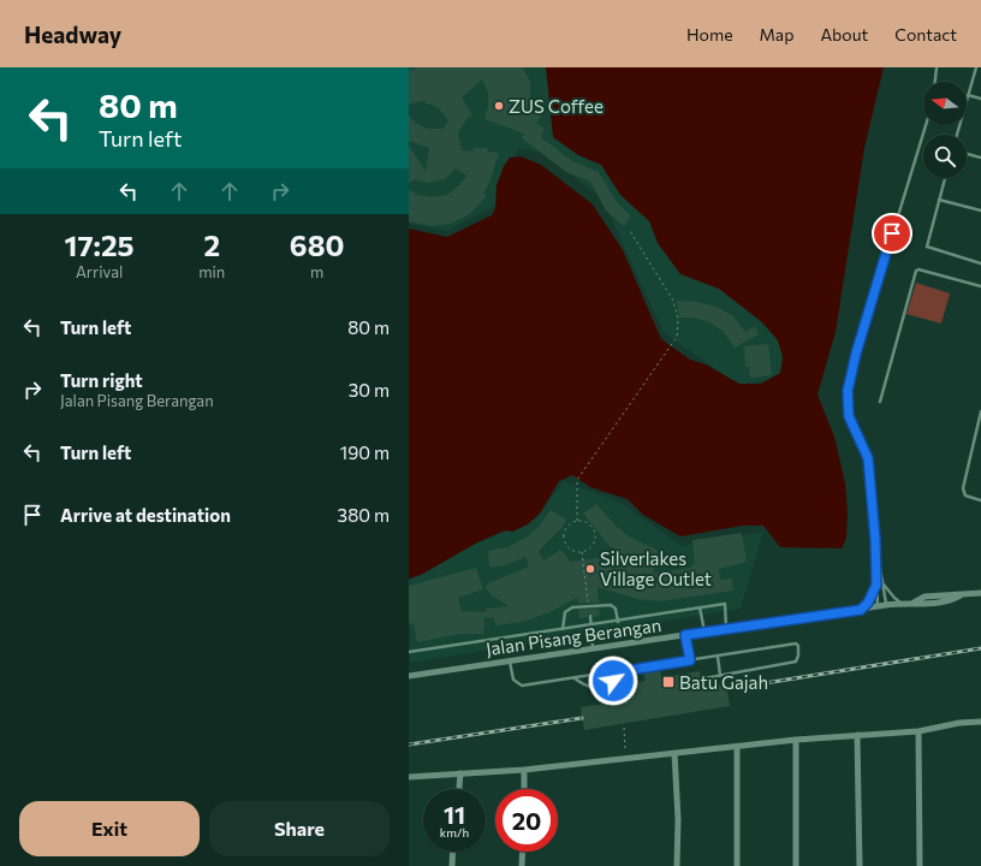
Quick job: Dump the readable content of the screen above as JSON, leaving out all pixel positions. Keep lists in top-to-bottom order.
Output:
{
  "streets": {
    "street": ["Jalan Pisang Berangan"]
  },
  "places": {
    "other": ["ZUS Coffee", "Silverlakes Village Outlet"],
    "transit": ["Batu Gajah"]
  },
  "north": "left",
  "page": {
    "header": "Headway",
    "nav": [
      "Home",
      "Map",
      "About",
      "Contact"
    ],
    "turn": ["80 m", "Turn left"],
    "eta": [
      "17:25",
      "Arrival",
      "2",
      "min",
      "680",
      "m"
    ],
    "list": [
      {
        "name": "Turn left",
        "value": "80 m"
      },
      {
        "name": "Turn right",
        "note": "Jalan Pisang Berangan",
        "value": "30 m"
      },
      {
        "name": "Turn left",
        "value": "190 m"
      },
      {
        "name": "Arrive at destination",
        "value": "380 m"
      }
    ],
    "speed": "11 km/h",
    "limit": "20",
    "buttons": ["Exit", "Share"]
  }
}
